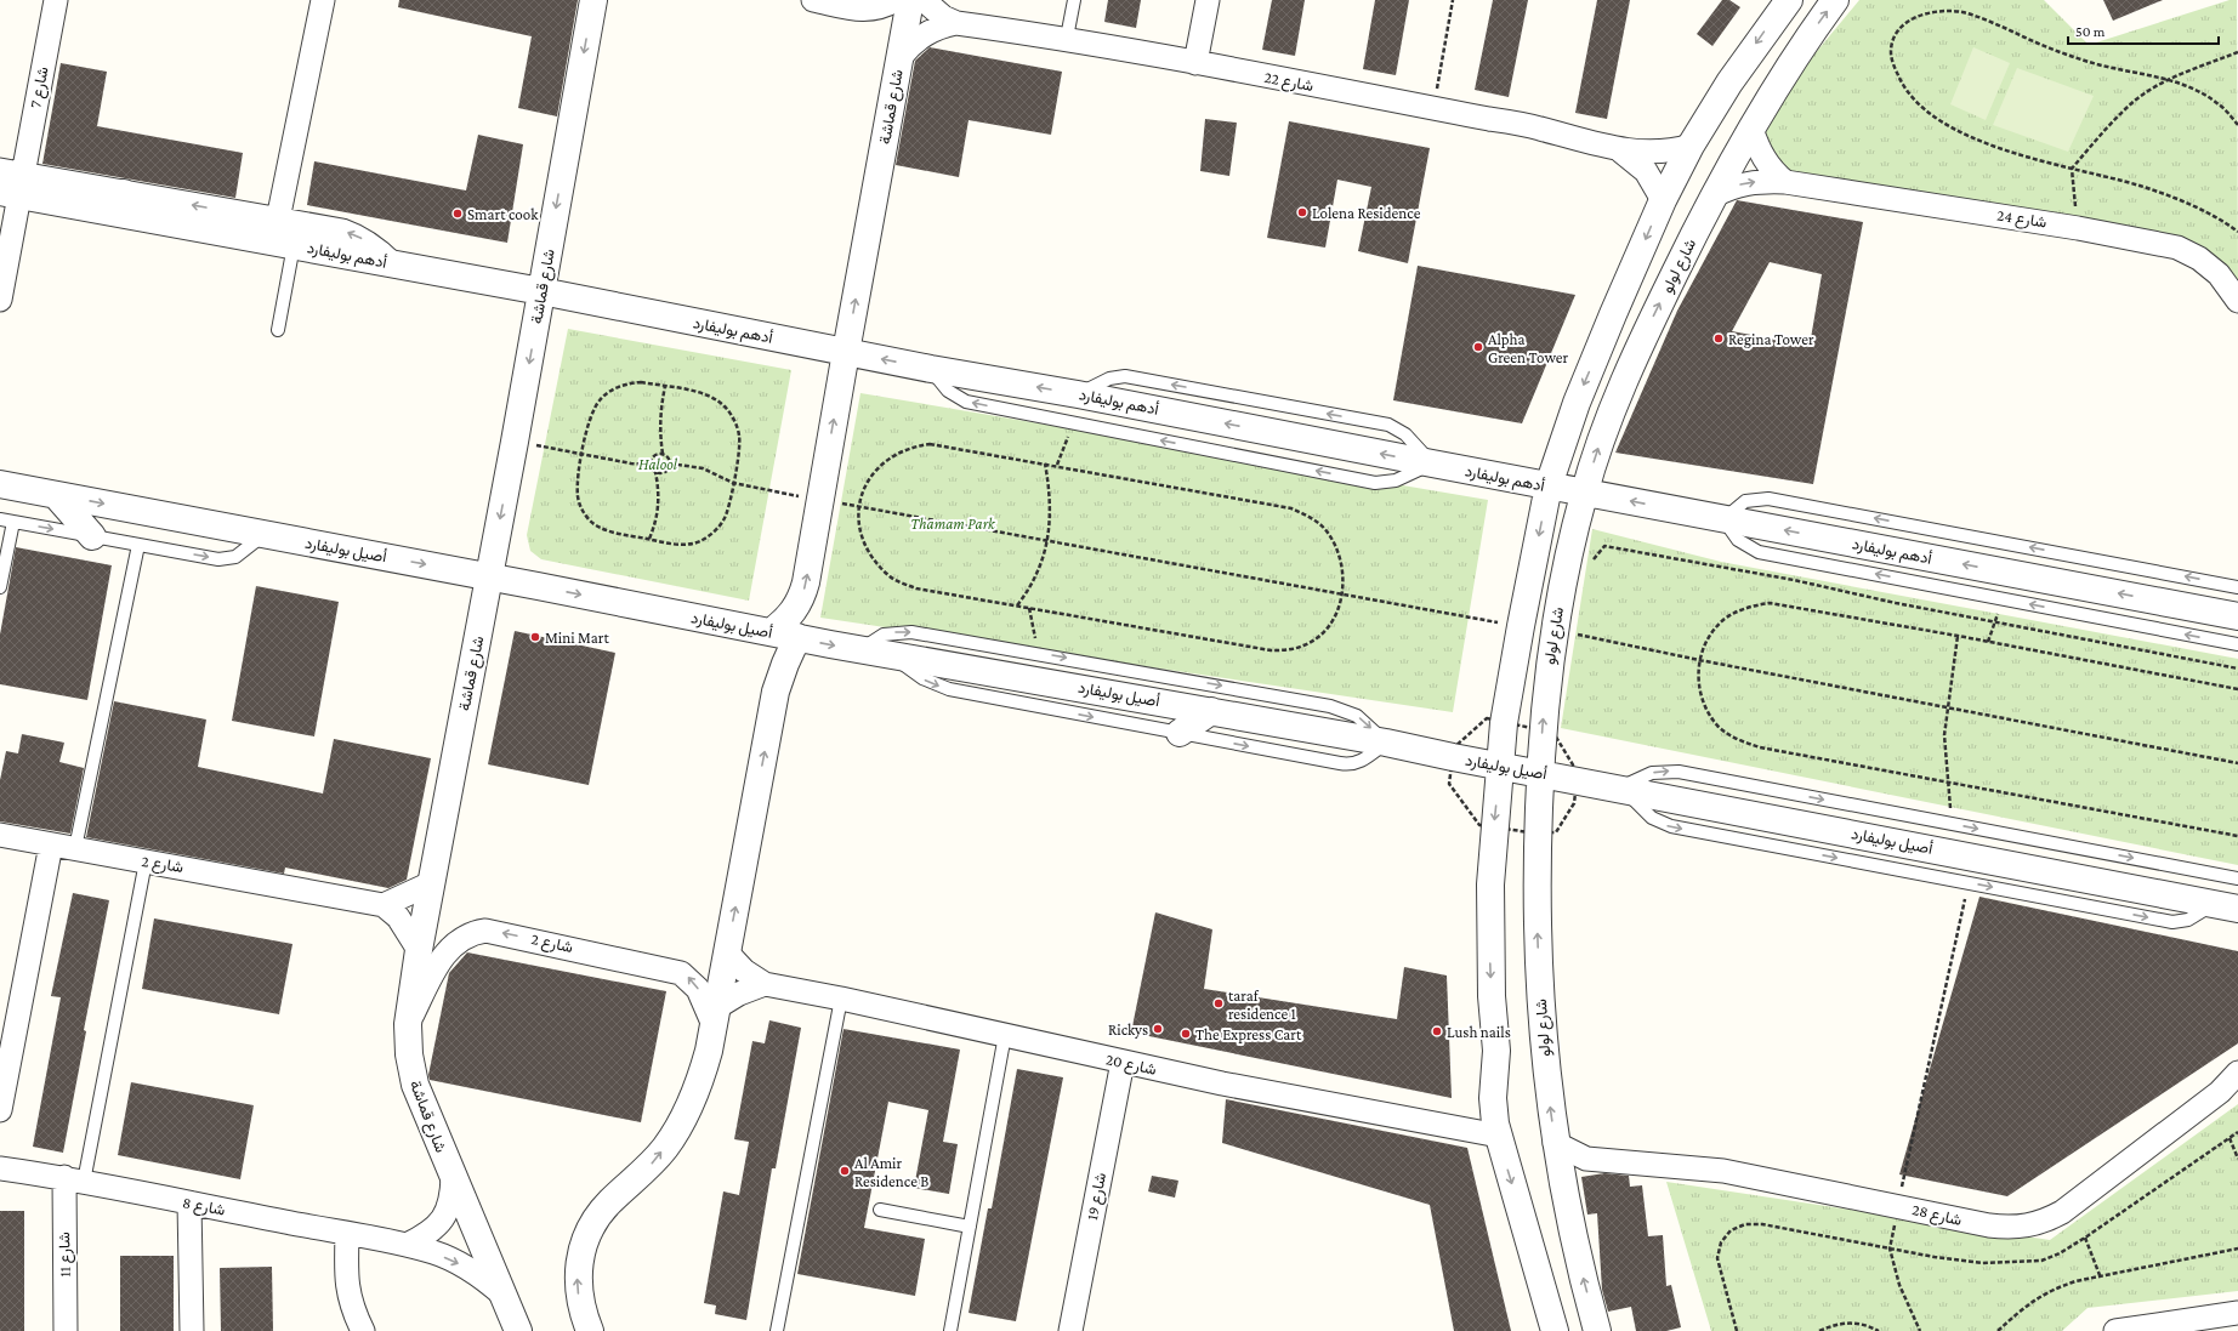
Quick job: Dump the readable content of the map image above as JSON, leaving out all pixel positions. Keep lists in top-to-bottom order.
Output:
{
  "streets": {
    "street": [
      "شارع 22",
      "شارع 7",
      "شارع قماشة",
      "شارع 24",
      "أدهم بوليفارد",
      "شارع لولو",
      "أصيل بوليفارد",
      "شارع 2",
      "شارع 20",
      "شارع 19",
      "شارع 8",
      "شارع 28",
      "شارع 11"
    ]
  },
  "crossings": [
    ["شارع 22", "شارع قماشة"],
    ["شارع 22", "شارع لولو"],
    ["شارع 7", "أدهم بوليفارد"],
    ["شارع قماشة", "أدهم بوليفارد"],
    ["شارع قماشة", "أصيل بوليفارد"],
    ["شارع قماشة", "شارع 2"],
    ["شارع قماشة", "شارع 8"],
    ["شارع 24", "شارع لولو"],
    ["أدهم بوليفارد", "شارع لولو"],
    ["شارع لولو", "أصيل بوليفارد"],
    ["شارع لولو", "شارع 20"],
    ["شارع لولو", "شارع 28"],
    ["شارع 20", "شارع 19"],
    ["شارع 8", "شارع 11"]
  ],
  "one_way": ["أدهم بوليفارد", "أصيل بوليفارد"],
  "parks": ["Halool", "Thamam Park"],
  "places": [
    "Lolena Residence",
    "Smart cook",
    "Regina Tower",
    "Alpha Green Tower",
    "Mini Mart",
    "taraf residence 1",
    "Rickys",
    "Lush nails",
    "The Express Cart",
    "Al Amir Residence B"
  ],
  "scale_bar": "50 m"
}
